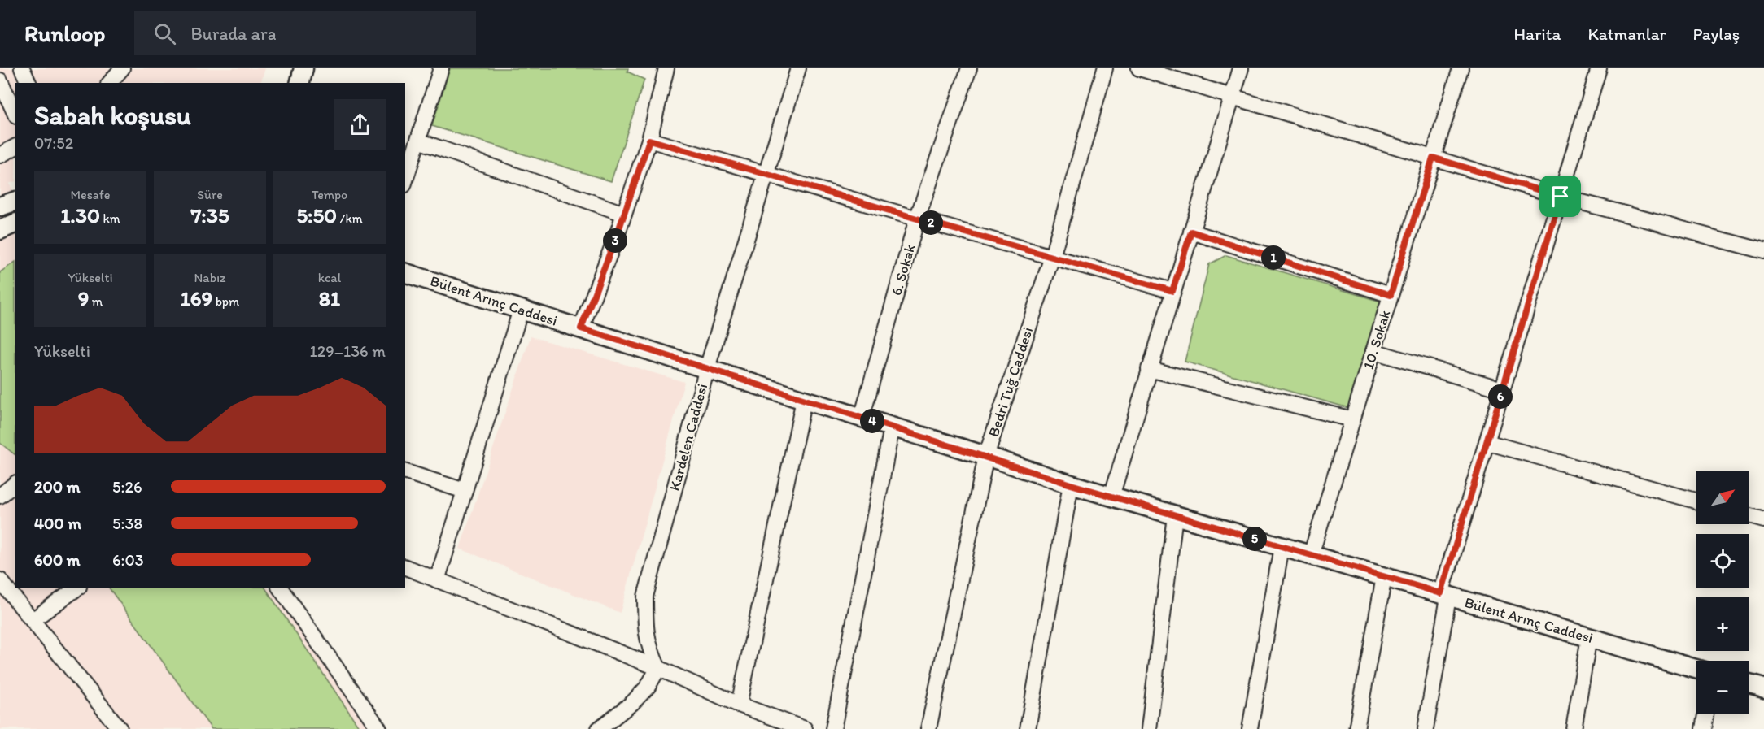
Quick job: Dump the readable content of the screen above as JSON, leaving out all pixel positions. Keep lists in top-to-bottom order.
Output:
{
  "streets": {
    "street": [
      "6. Sokak",
      "Bülent Arınç Caddesi",
      "10. Sokak",
      "Bedri Tuğ Caddesi",
      "Kardelen Caddesi"
    ]
  },
  "crossings": [
    ["6. Sokak", "Bülent Arınç Caddesi"],
    ["Bülent Arınç Caddesi", "10. Sokak"],
    ["Bülent Arınç Caddesi", "Bedri Tuğ Caddesi"],
    ["Bülent Arınç Caddesi", "Kardelen Caddesi"]
  ],
  "north": "top right",
  "page": {
    "header": "Runloop",
    "search": "Burada ara",
    "nav": ["Harita", "Katmanlar", "Paylaş"],
    "heading": ["Sabah koşusu", "07:52"],
    "stats": [
      ["Mesafe", "1.30 km"],
      ["Süre", "7:35"],
      ["Tempo", "5:50 /km"],
      ["Yükselti", "9 m"],
      ["Nabız", "169 bpm"],
      ["kcal", "81"]
    ],
    "pins": [
      "2",
      "3",
      "1",
      "6",
      "4",
      "5"
    ],
    "chart": ["Yükselti", "129–136 m"],
    "list": [
      {
        "name": "200 m",
        "note": "5:26"
      },
      {
        "name": "400 m",
        "note": "5:38"
      },
      {
        "name": "600 m",
        "note": "6:03"
      }
    ],
    "map_buttons": ["+", "−"]
  }
}
